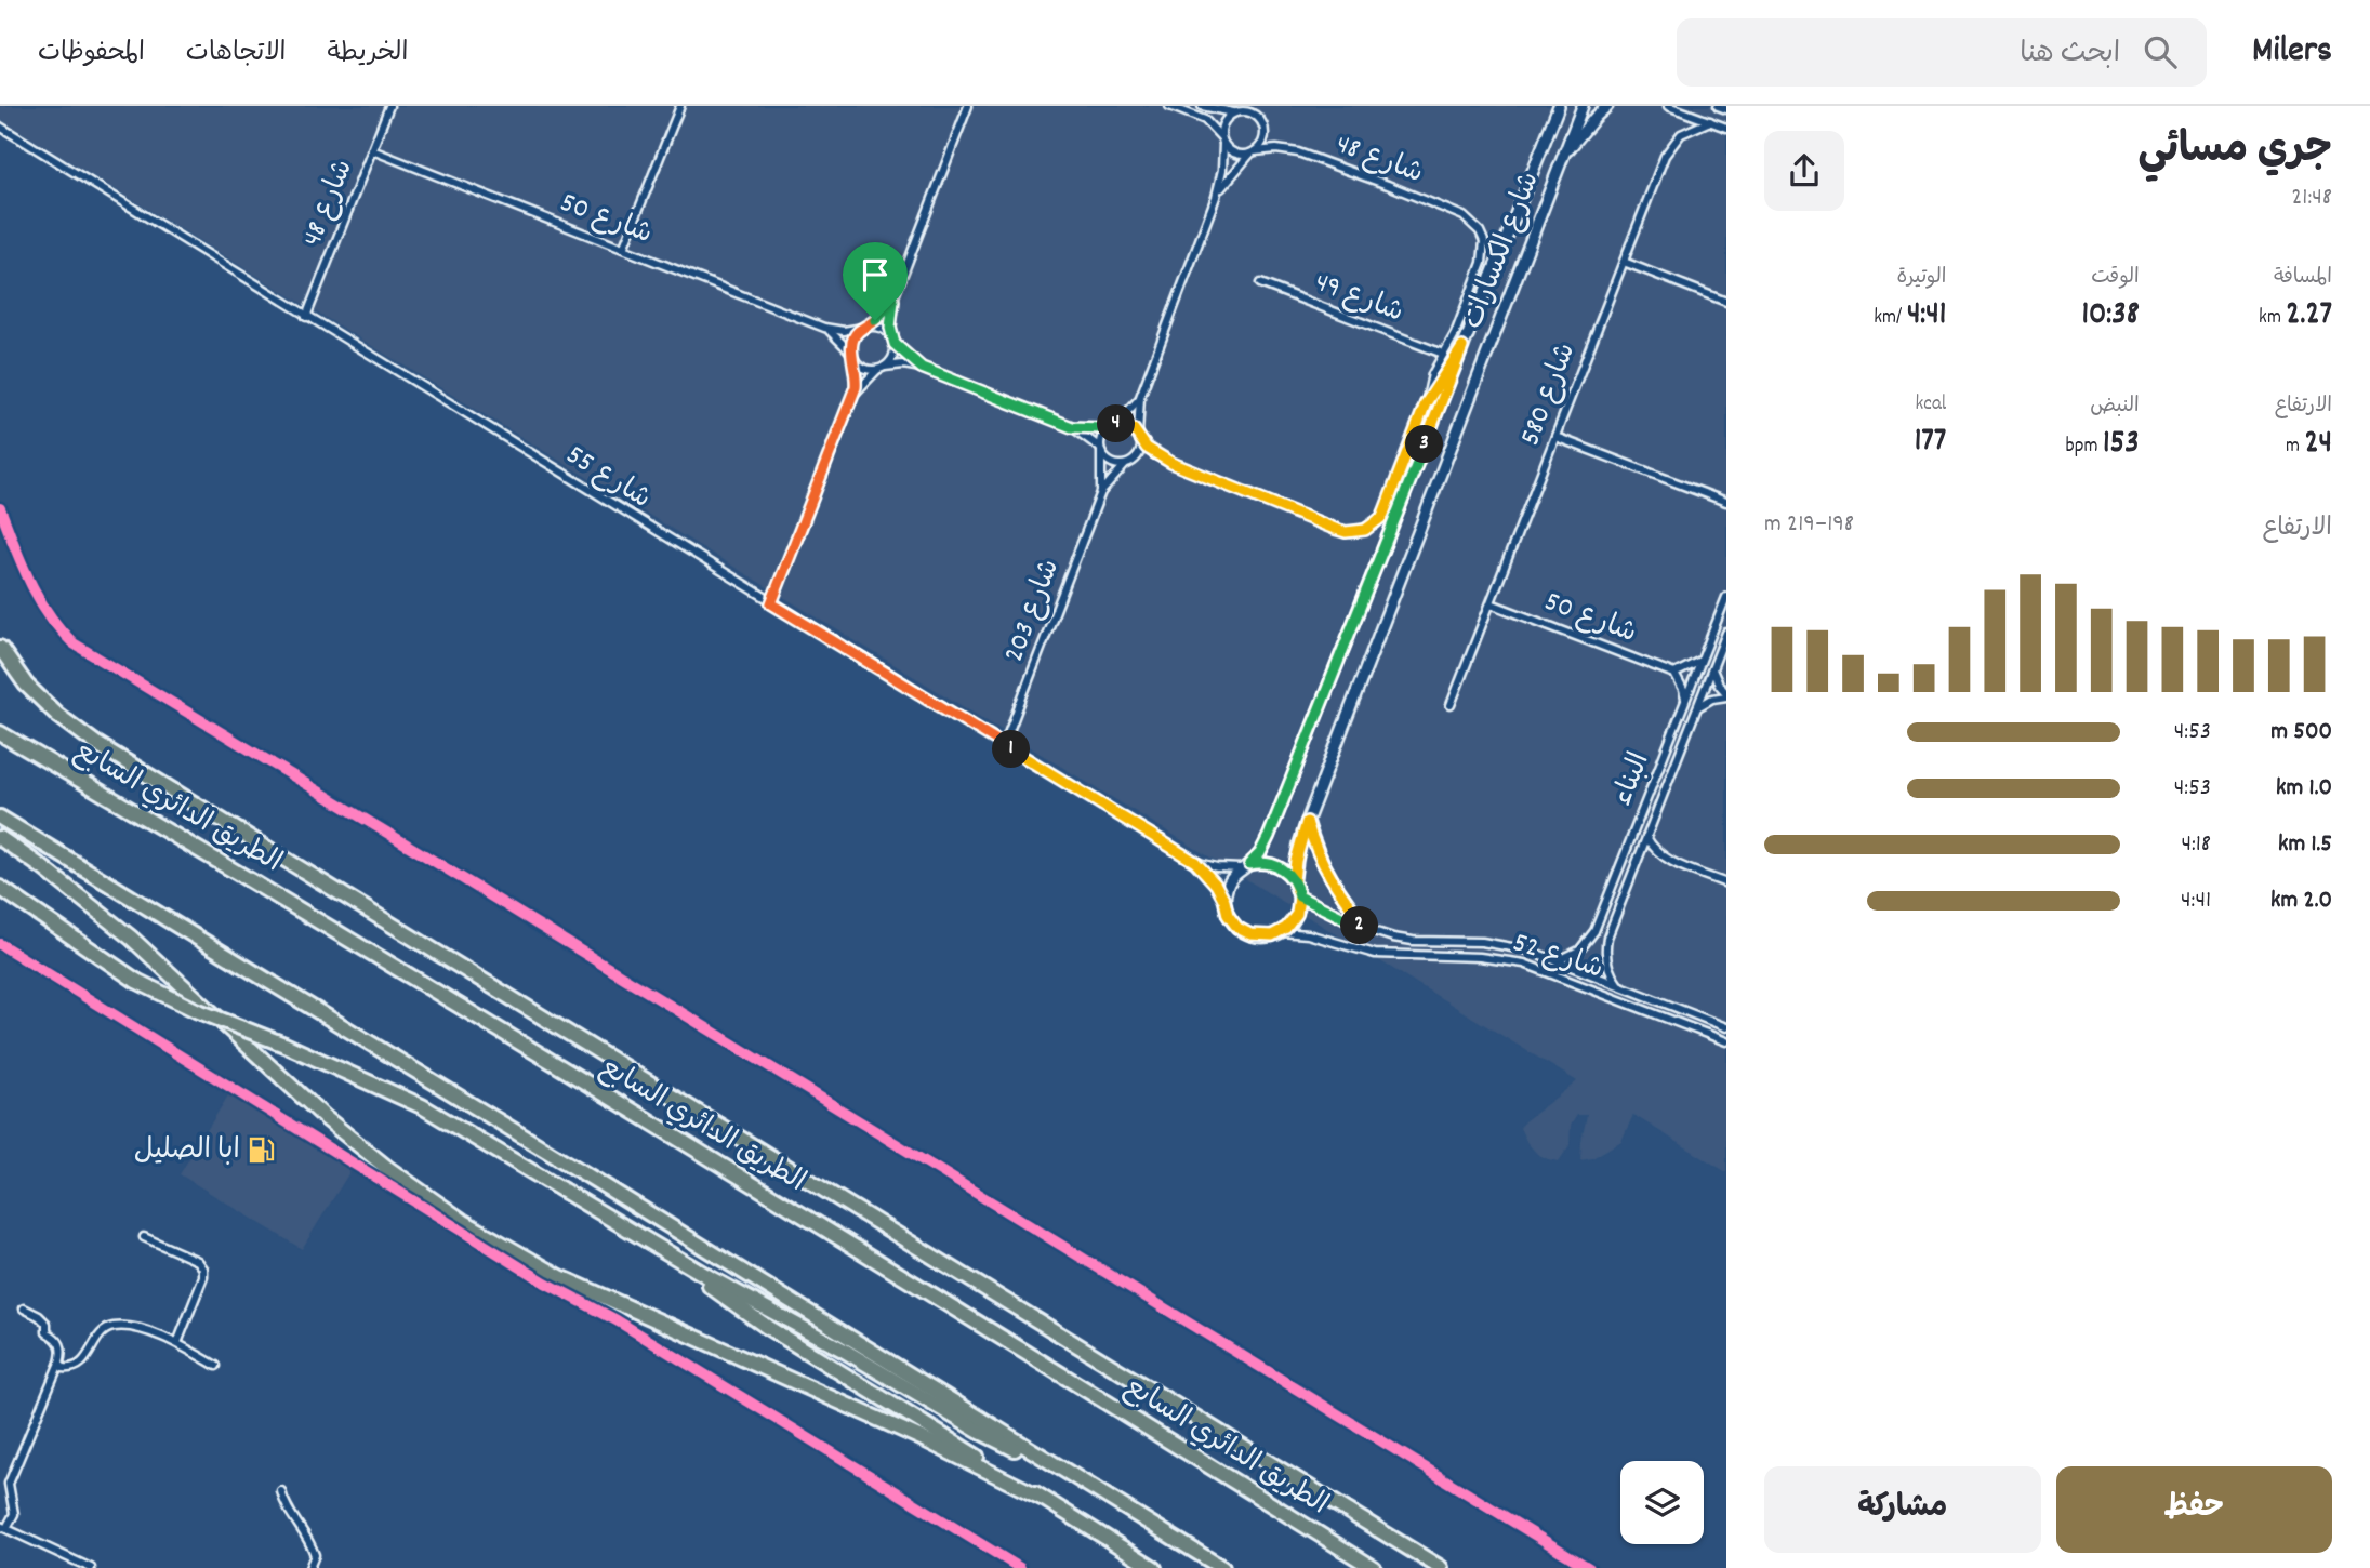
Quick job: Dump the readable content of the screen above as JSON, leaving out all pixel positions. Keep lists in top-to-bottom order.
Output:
{
  "streets": {
    "highway": ["الطريق الدائري السابع"],
    "street": [
      "شارع 48",
      "شارع 50",
      "شارع الكسارات",
      "شارع 49",
      "شارع 580",
      "شارع 55",
      "شارع 203",
      "البناء",
      "شارع 52"
    ]
  },
  "crossings": [
    ["شارع 48", "شارع 50"],
    ["شارع 48", "شارع الكسارات"],
    ["شارع 48", "شارع 55"],
    ["شارع 50", "شارع 580"],
    ["شارع الكسارات", "شارع 49"],
    ["شارع الكسارات", "شارع 55"],
    ["شارع الكسارات", "شارع 203"],
    ["شارع الكسارات", "شارع 52"],
    ["شارع 55", "شارع 203"],
    ["شارع 55", "شارع 52"],
    ["البناء", "شارع 52"]
  ],
  "places": {
    "fuel station": ["ابا الصليل"]
  },
  "page": {
    "header": "Milers",
    "search": "ابحث هنا",
    "nav": ["الخريطة", "الاتجاهات", "المحفوظات"],
    "heading": ["جري مسائي", "21:48"],
    "stats": [
      ["المسافة", "2.27 km"],
      ["الوقت", "10:38"],
      ["الوتيرة", "4:41 /km"],
      ["الارتفاع", "24 m"],
      ["النبض", "153 bpm"],
      ["kcal", "177"]
    ],
    "pins": [
      "4",
      "3",
      "1",
      "2"
    ],
    "chart": ["الارتفاع", "198–219 m"],
    "list": [
      {
        "name": "500 m",
        "note": "4:53"
      },
      {
        "name": "1.0 km",
        "note": "4:53"
      },
      {
        "name": "1.5 km",
        "note": "4:18"
      },
      {
        "name": "2.0 km",
        "note": "4:41"
      }
    ],
    "buttons": ["حفظ", "مشاركة"]
  }
}
